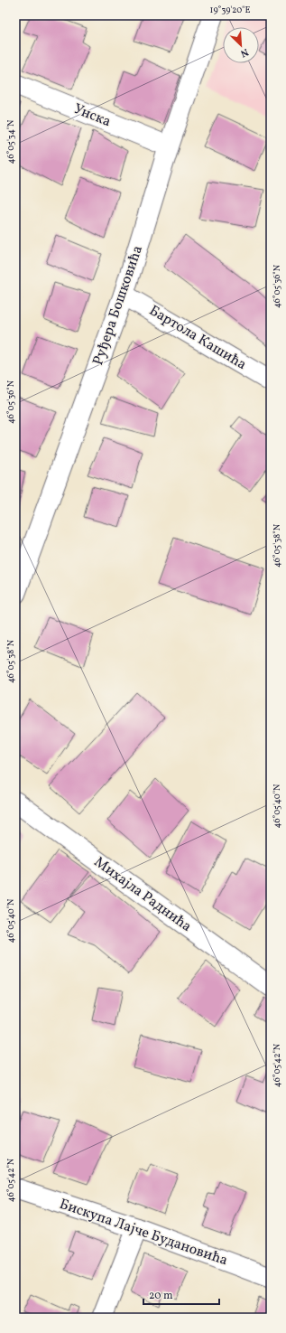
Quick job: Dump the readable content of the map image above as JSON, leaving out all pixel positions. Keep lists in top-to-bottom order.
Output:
{
  "streets": {
    "street": [
      "Унска",
      "Руђера Бошковића",
      "Бартола Кашића",
      "Михајла Раднића",
      "Бискупа Лајче Будановића"
    ]
  },
  "crossings": [
    ["Унска", "Руђера Бошковића"],
    ["Руђера Бошковића", "Бартола Кашића"]
  ],
  "scale_bar": "20 m",
  "north": "bottom right",
  "coordinates": [
    "19°39'20\"E",
    "46°05'34\"N",
    "46°05'36\"N",
    "46°05'38\"N",
    "46°05'40\"N",
    "46°05'42\"N"
  ]
}
